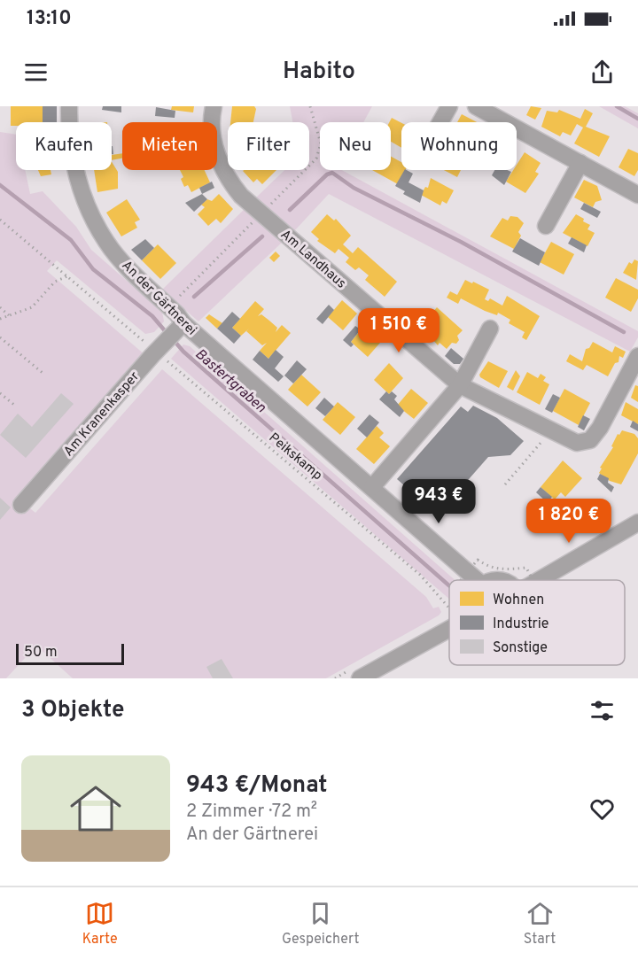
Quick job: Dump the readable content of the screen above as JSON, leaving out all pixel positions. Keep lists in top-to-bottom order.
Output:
{
  "streets": {
    "street": ["Am Landhaus", "An der Gärtnerei", "Am Kranenkasper"],
    "path": ["Peikskamp"]
  },
  "crossings": [
    ["An der Gärtnerei", "Am Kranenkasper"],
    ["An der Gärtnerei", "Peikskamp"],
    ["Am Kranenkasper", "Peikskamp"]
  ],
  "water": ["Bastertgraben"],
  "legend": ["Wohnen", "Industrie", "Sonstige"],
  "scale_bar": "50 m",
  "page": {
    "status": "13:10",
    "header": "Habito",
    "chip": [
      "Kaufen",
      "Mieten",
      "Filter",
      "Neu",
      "Wohnung"
    ],
    "price": ["1 510 €", "943 €", "1 820 €"],
    "scale": "50 m",
    "heading": "3 Objekte",
    "list": [
      {
        "name": "943 €/Monat",
        "note": "2 Zimmer · 72 m² · An der Gärtnerei"
      }
    ],
    "tabs": ["Karte", "Gespeichert", "Start"]
  }
}
